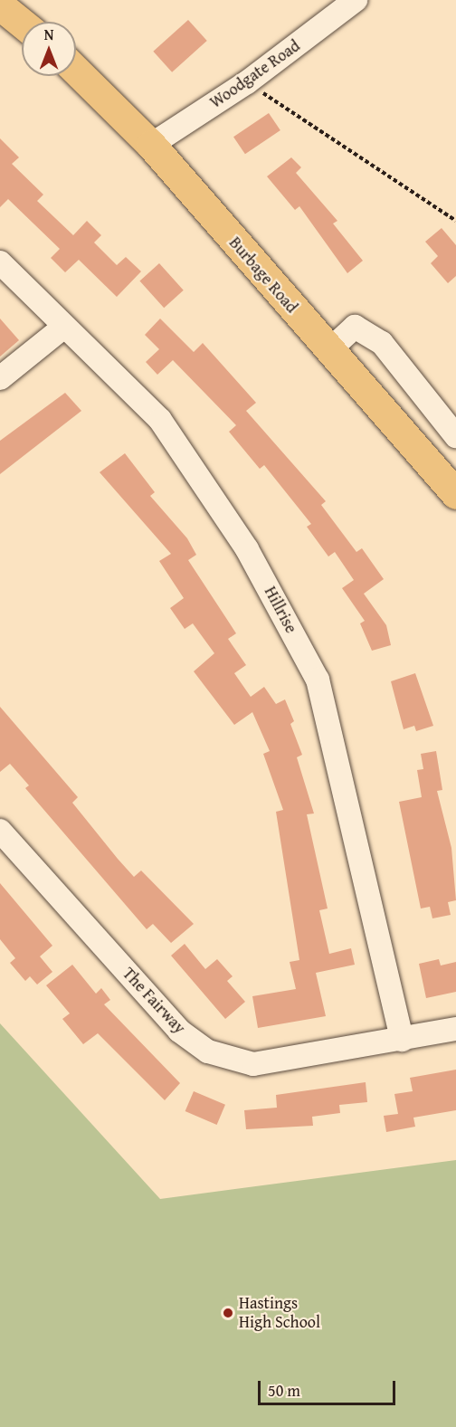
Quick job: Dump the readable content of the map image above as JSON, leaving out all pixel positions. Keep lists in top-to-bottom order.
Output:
{
  "streets": {
    "main road": ["Burbage Road"],
    "street": ["Woodgate Road", "Hillrise", "The Fairway"]
  },
  "crossings": [
    ["Woodgate Road", "Burbage Road"],
    ["Hillrise", "The Fairway"]
  ],
  "places": ["Hastings High School"],
  "scale_bar": "50 m",
  "north": "top"
}
